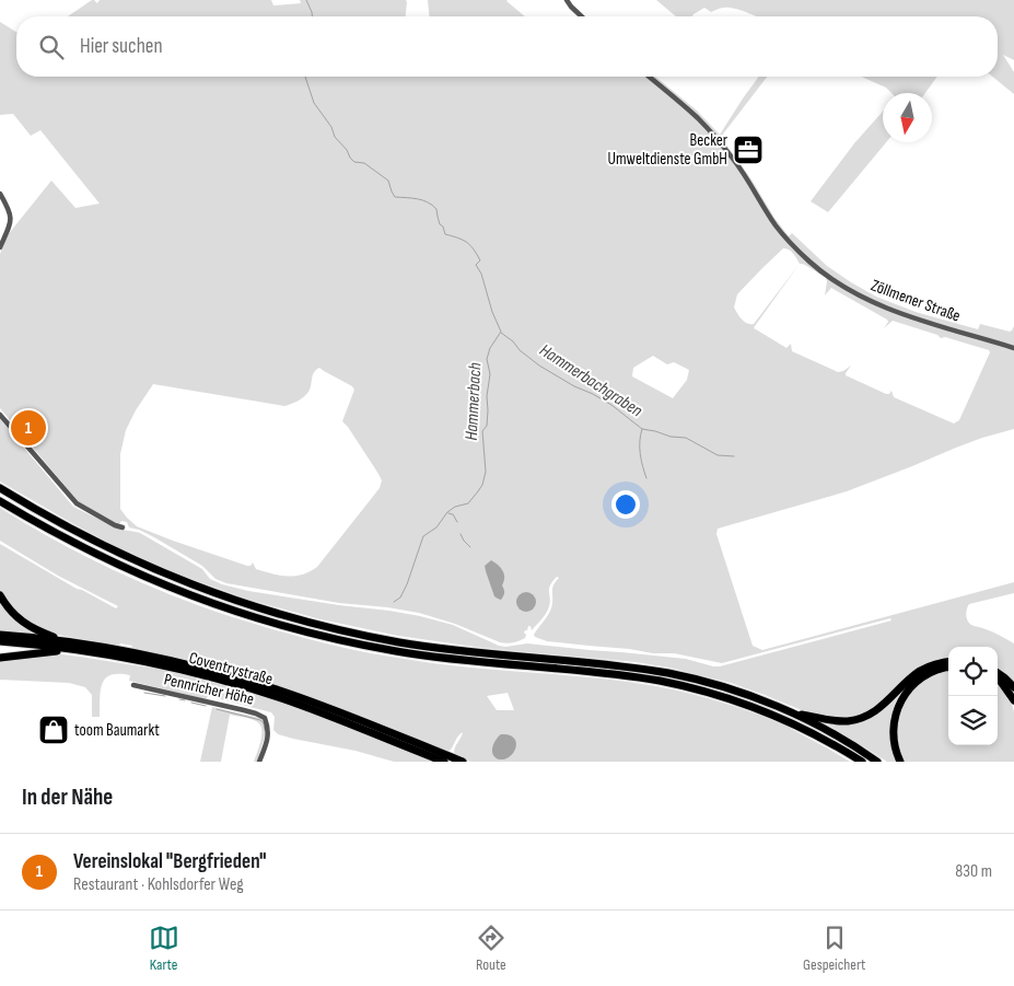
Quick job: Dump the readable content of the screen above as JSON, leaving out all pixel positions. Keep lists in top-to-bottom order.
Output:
{
  "streets": {
    "highway": ["Coventrystraße"],
    "street": ["Zöllmener Straße", "Pennricher Höhe"]
  },
  "water": ["Hammerbachgraben", "Hammerbach"],
  "places": {
    "office": ["Becker Umweltdienste GmbH"],
    "shop": ["toom Baumarkt"]
  },
  "north": "bottom",
  "page": {
    "search": "Hier suchen",
    "pins": "1",
    "heading": "In der Nähe",
    "list": [
      {
        "mark": "1",
        "name": "Vereinslokal \"Bergfrieden\"",
        "note": "Restaurant · Kohlsdorfer Weg",
        "value": "830 m"
      }
    ],
    "nav": ["Karte", "Route", "Gespeichert"]
  }
}
